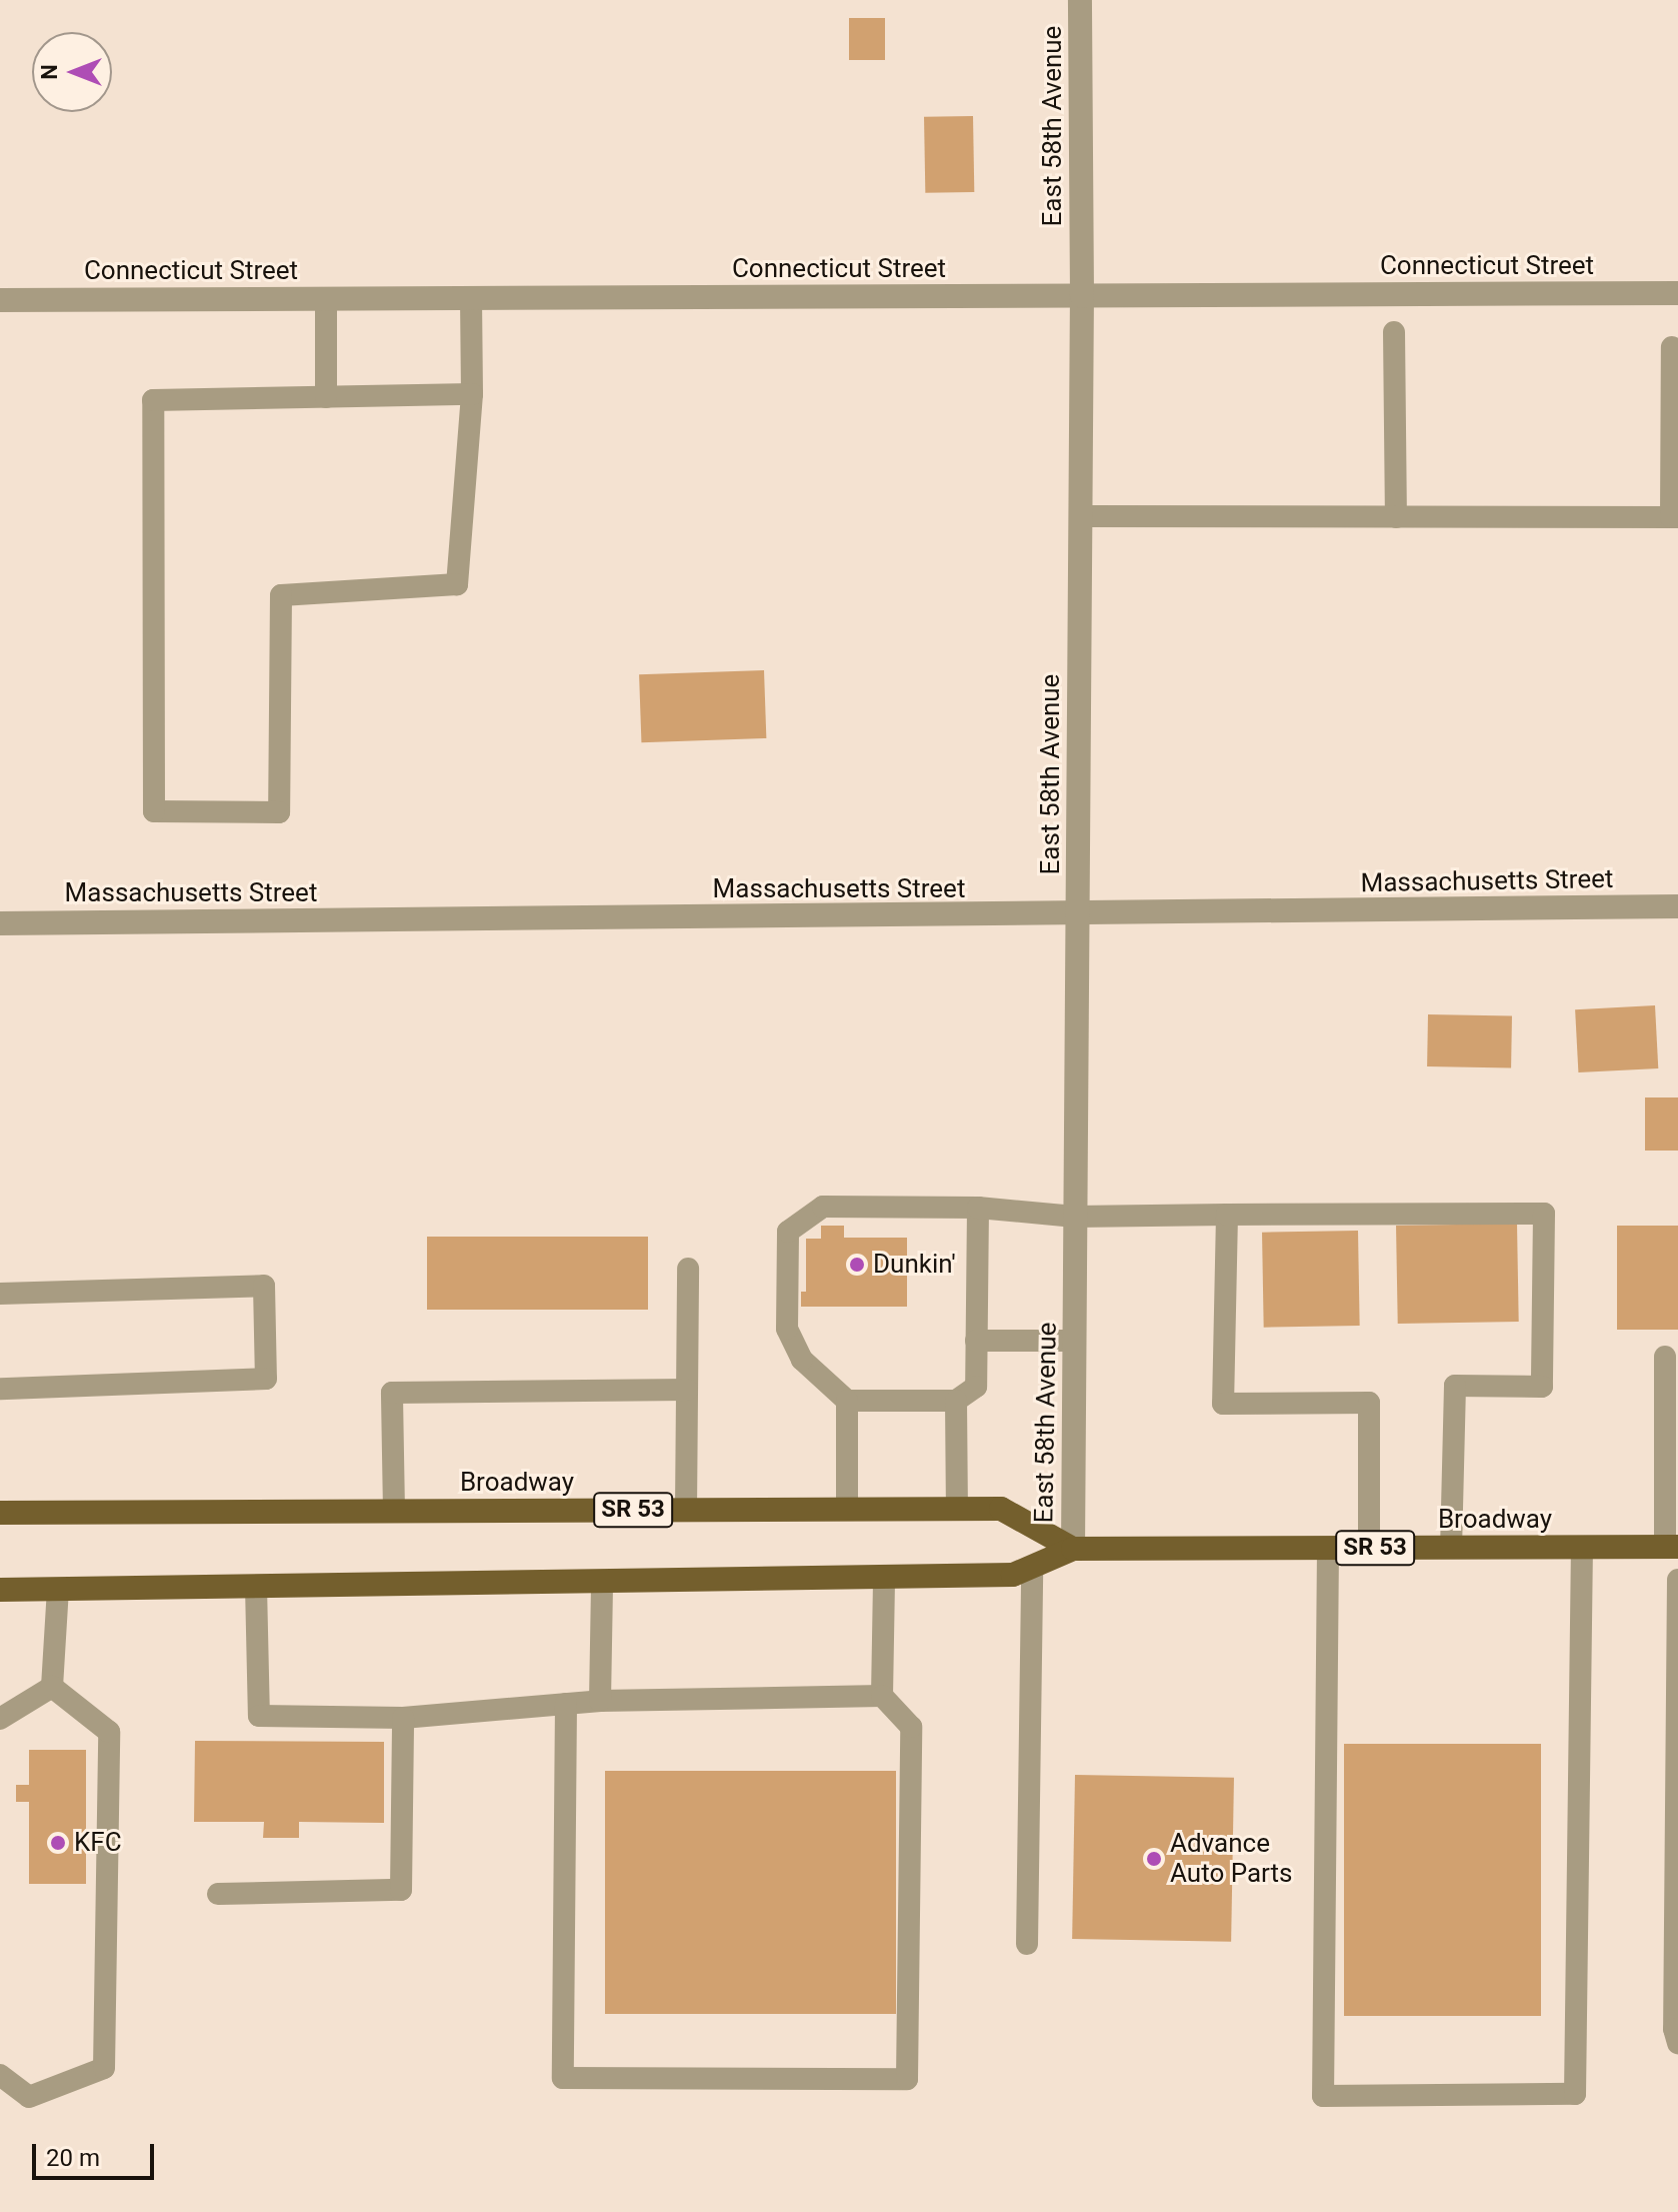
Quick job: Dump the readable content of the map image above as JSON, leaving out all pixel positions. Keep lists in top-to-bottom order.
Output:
{
  "streets": {
    "main road": ["Broadway", "SR 53"],
    "street": ["East 58th Avenue", "Connecticut Street", "Massachusetts Street"]
  },
  "crossings": [
    ["East 58th Avenue", "Connecticut Street"],
    ["East 58th Avenue", "Massachusetts Street"],
    ["East 58th Avenue", "Broadway"]
  ],
  "places": ["Dunkin'", "KFC", "Advance Auto Parts"],
  "scale_bar": "20 m",
  "north": "left"
}
